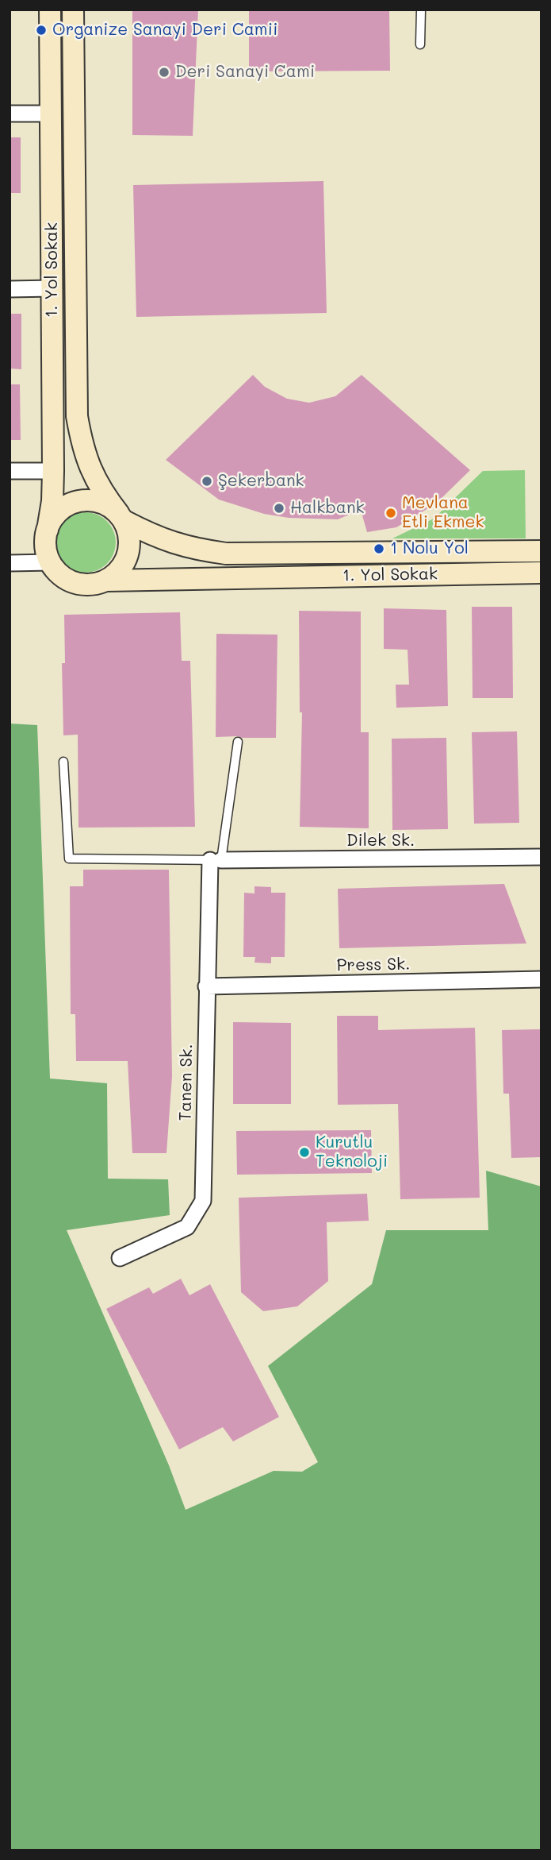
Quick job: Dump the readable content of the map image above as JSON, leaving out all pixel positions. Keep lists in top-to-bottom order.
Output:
{
  "streets": {
    "main road": ["1. Yol Sokak"],
    "street": ["Dilek Sk.", "Press Sk.", "Tanen Sk."]
  },
  "crossings": [
    ["Dilek Sk.", "Tanen Sk."],
    ["Press Sk.", "Tanen Sk."]
  ],
  "places": [
    "Organize Sanayi Deri Camii",
    "Deri Sanayi Cami",
    "Şekerbank",
    "Halkbank",
    "Mevlana Etli Ekmek",
    "1 Nolu Yol",
    "Kurutlu Teknoloji"
  ]
}
